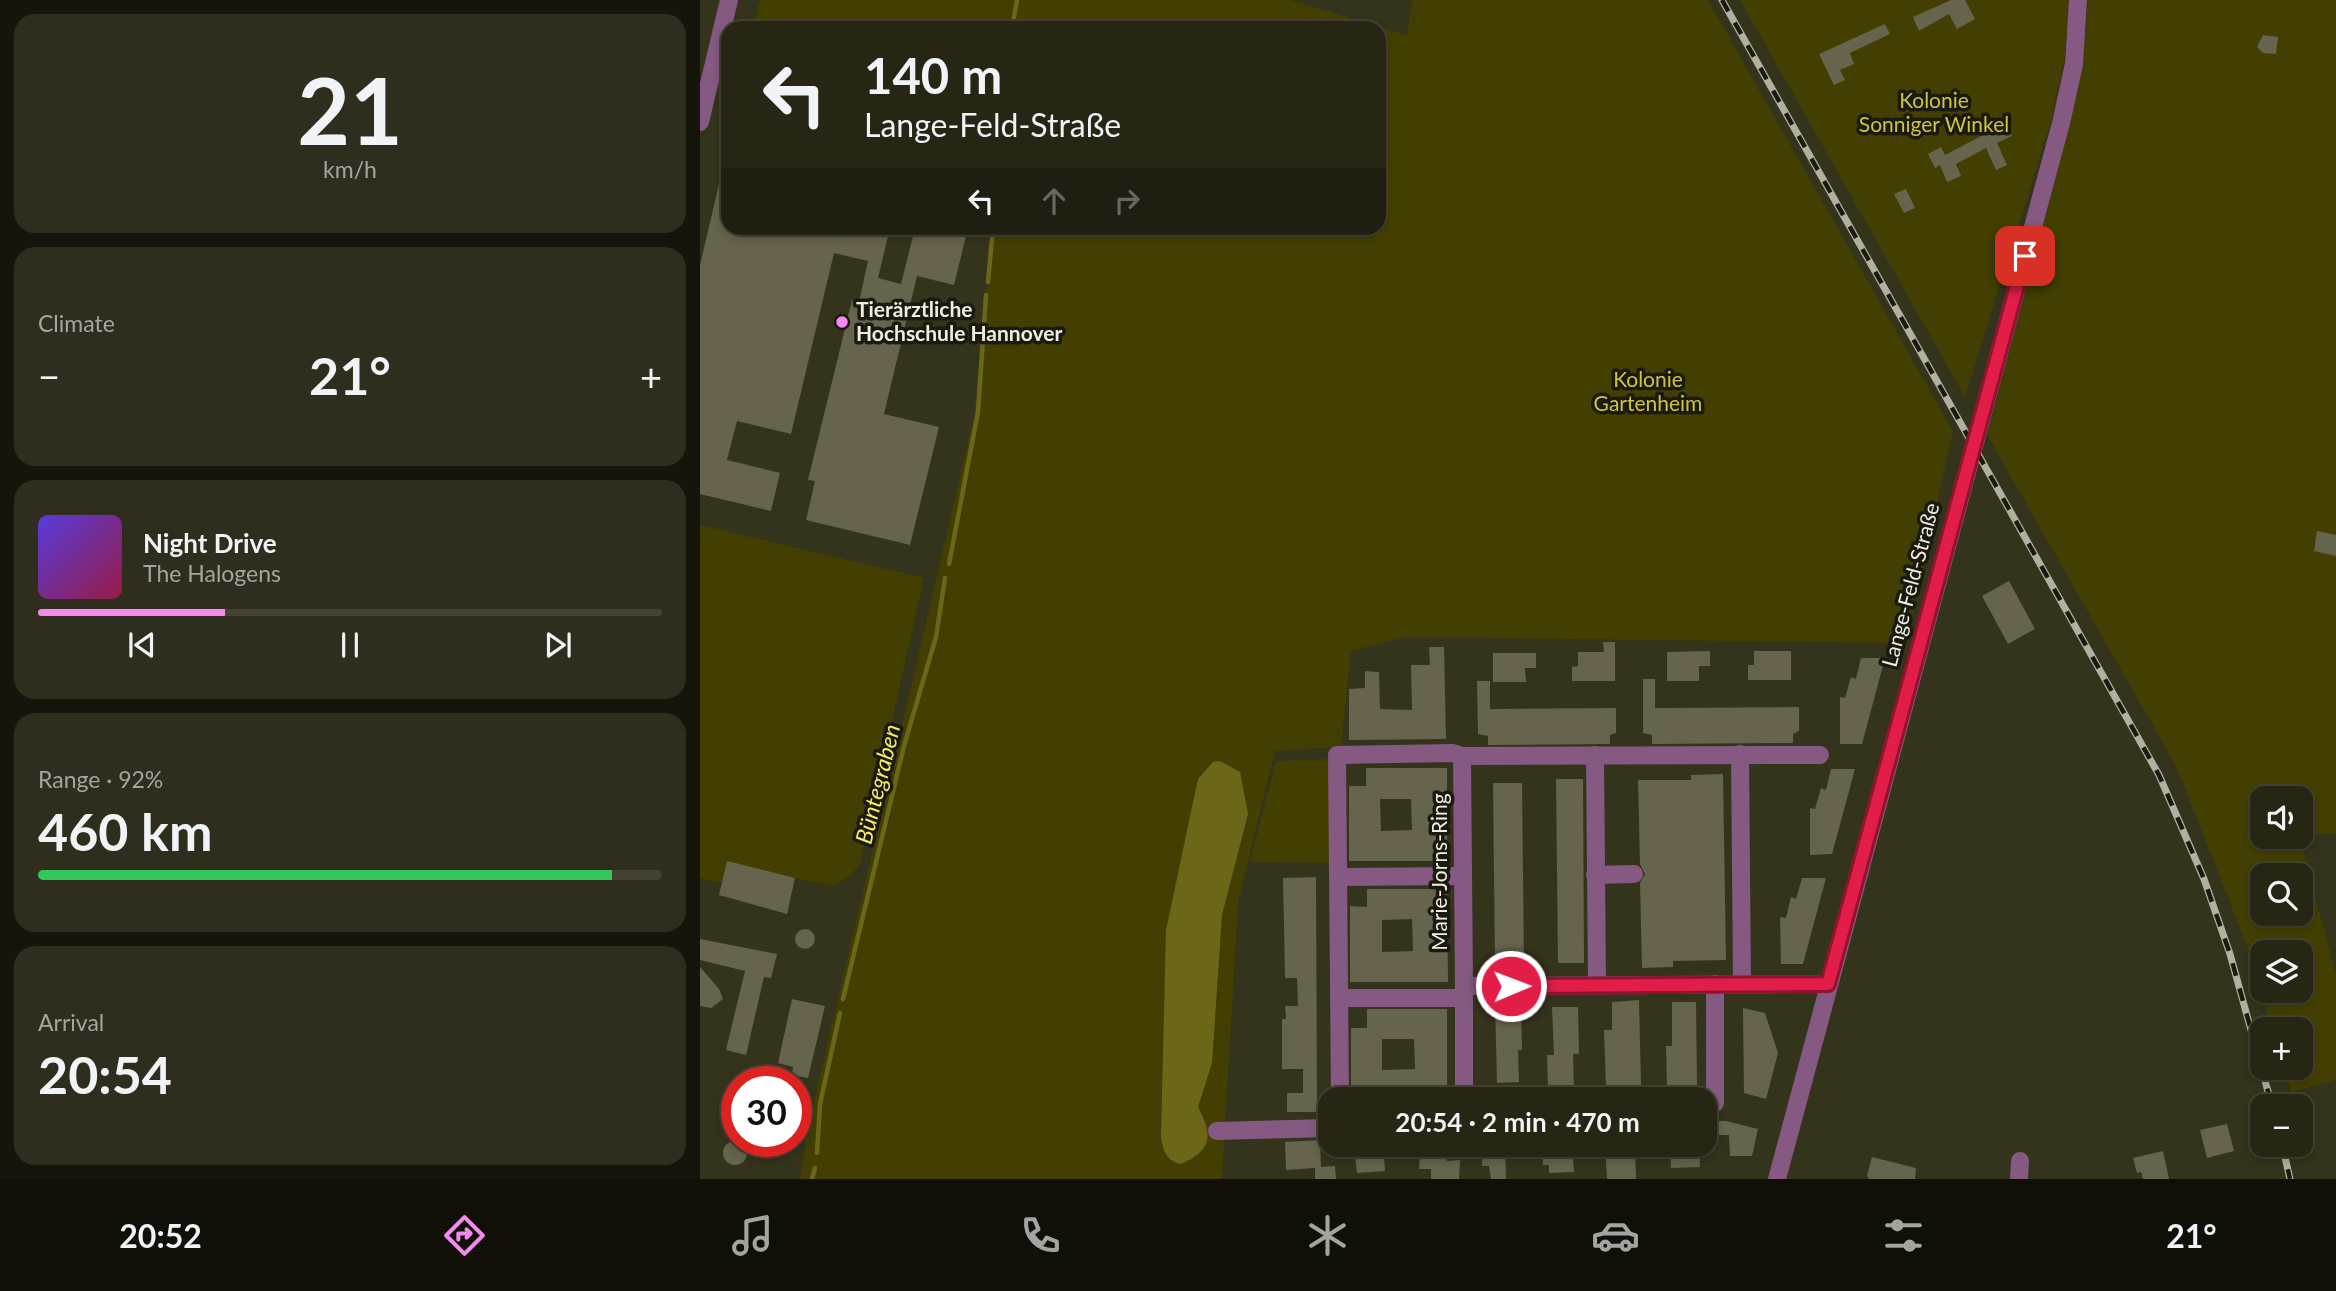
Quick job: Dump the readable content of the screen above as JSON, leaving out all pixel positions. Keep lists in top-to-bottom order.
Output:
{
  "streets": {
    "street": ["Lange-Feld-Straße", "Marie-Jorns-Ring"]
  },
  "water": ["Büntegraben"],
  "parks": ["Kolonie Sonniger Winkel", "Kolonie Gartenheim"],
  "places": ["Tierärztliche Hochschule Hannover"],
  "page": {
    "tile": [
      ["21", "km/h"],
      "Climate",
      ["Range · 92%", "460 km"],
      ["Arrival", "20:54"]
    ],
    "turn": ["140 m", "Lange-Feld-Straße"],
    "heat": ["−", "21°", "+"],
    "song": ["Night Drive", "The Halogens"],
    "map_buttons": ["+", "−"],
    "limit": "30",
    "trip": "20:54 · 2 min · 470 m",
    "tabs": ["20:52", "21°"]
  }
}
